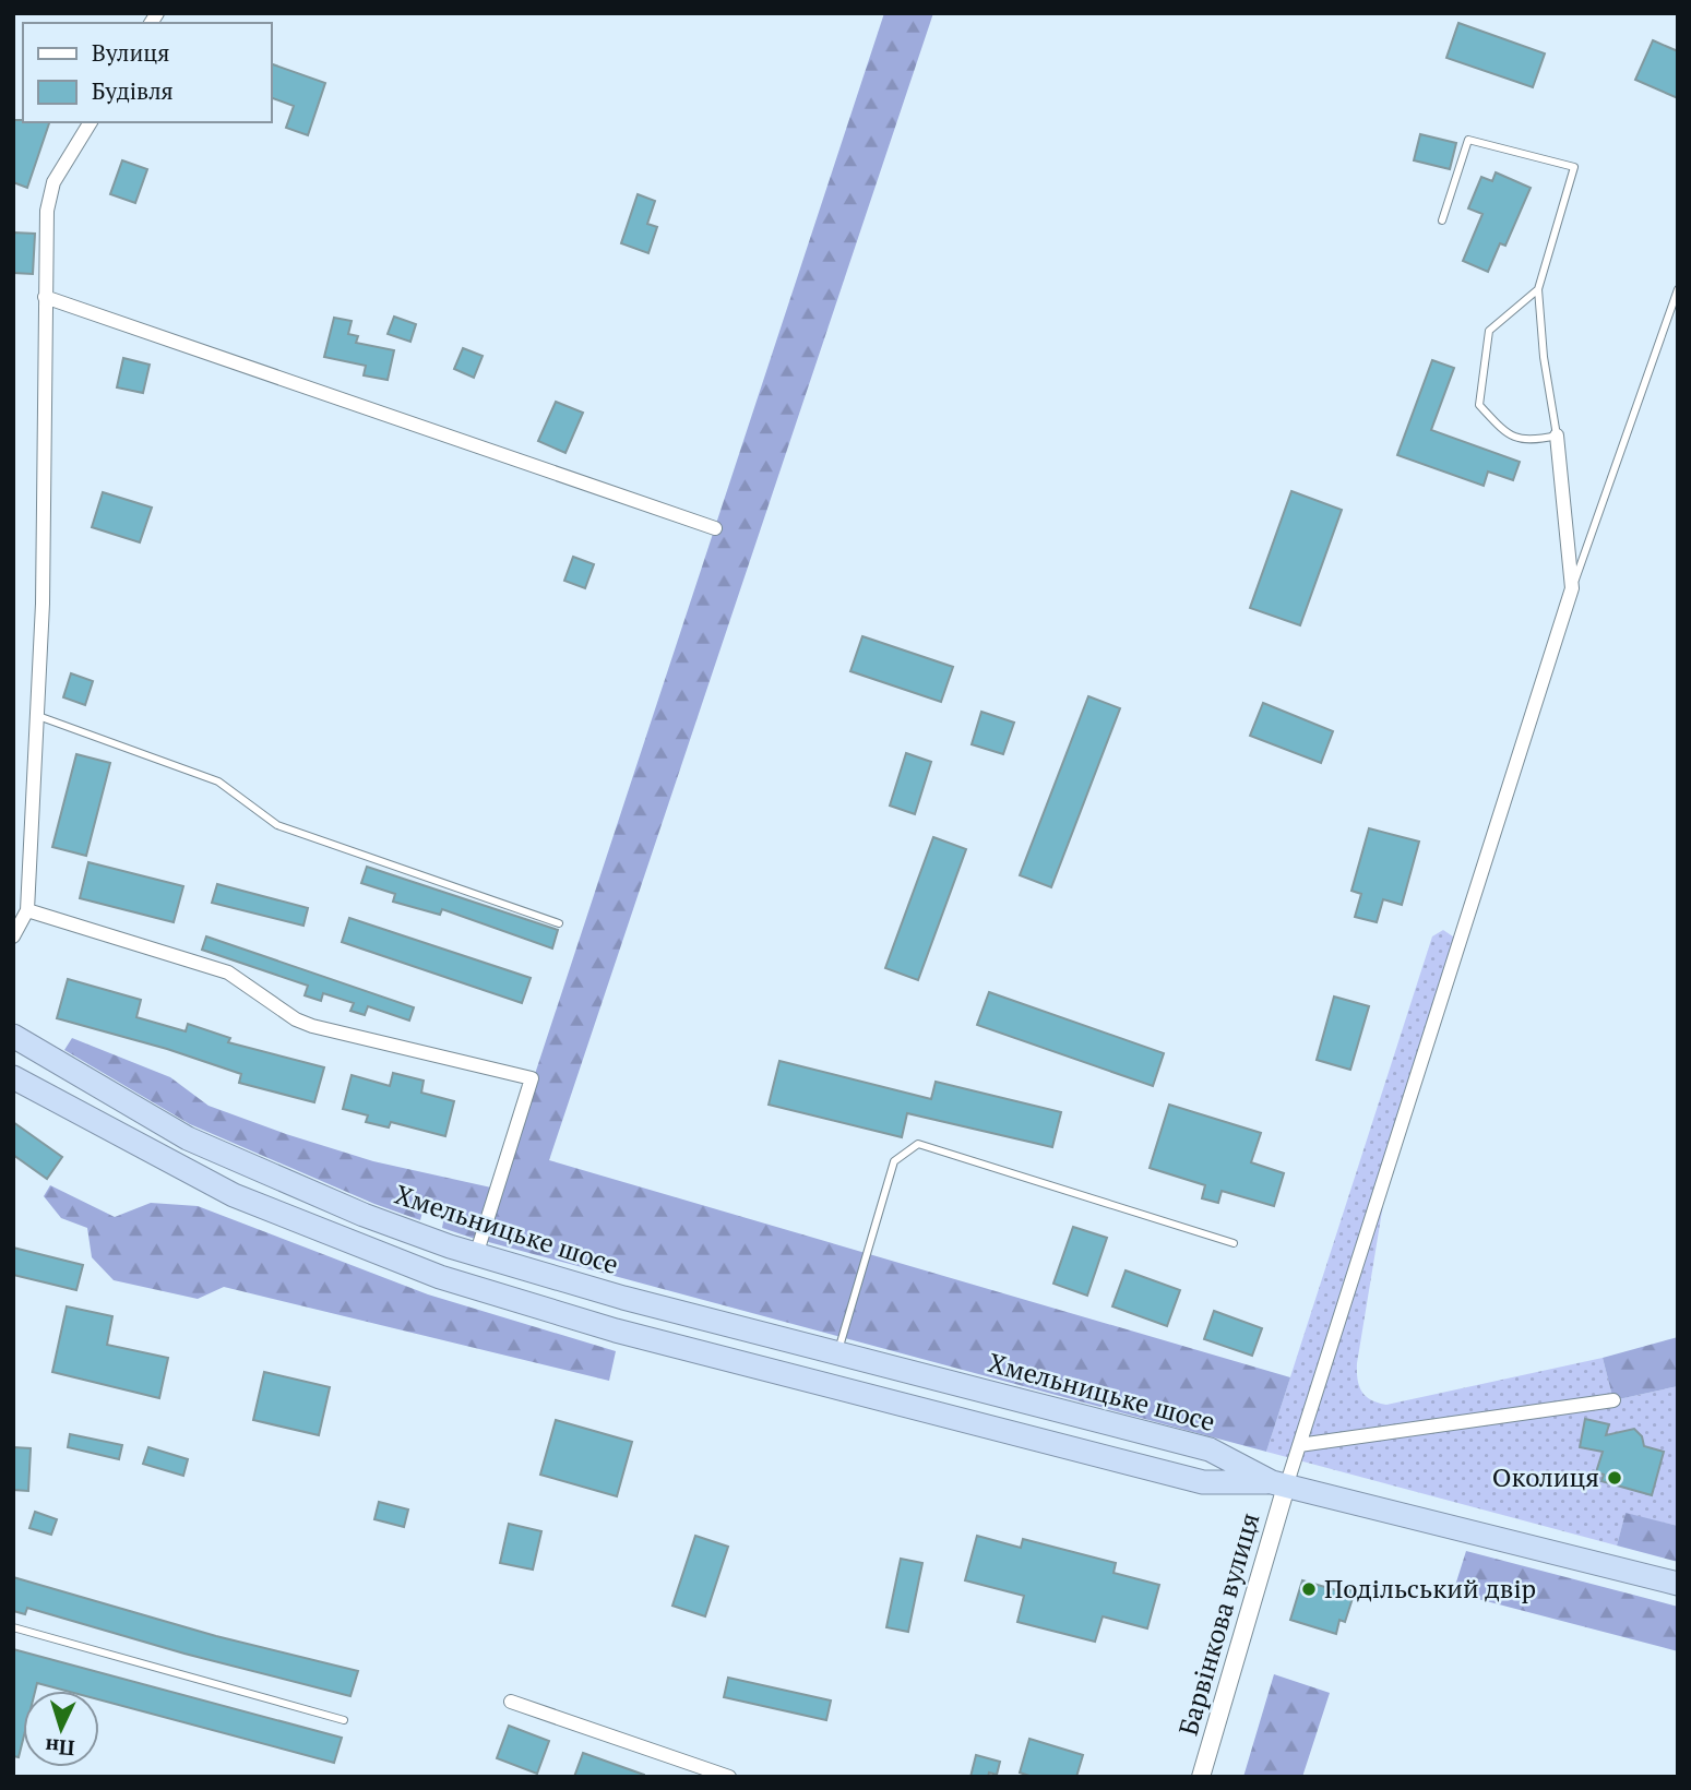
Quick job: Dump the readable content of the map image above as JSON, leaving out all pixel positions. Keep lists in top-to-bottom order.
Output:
{
  "streets": {
    "highway": ["Хмельницьке шосе"],
    "street": ["Барвінкова вулиця"]
  },
  "crossings": [
    ["Хмельницьке шосе", "Барвінкова вулиця"]
  ],
  "places": ["Околиця", "Подільський двір"],
  "legend": ["Вулиця", "Будівля"],
  "north": "bottom"
}
